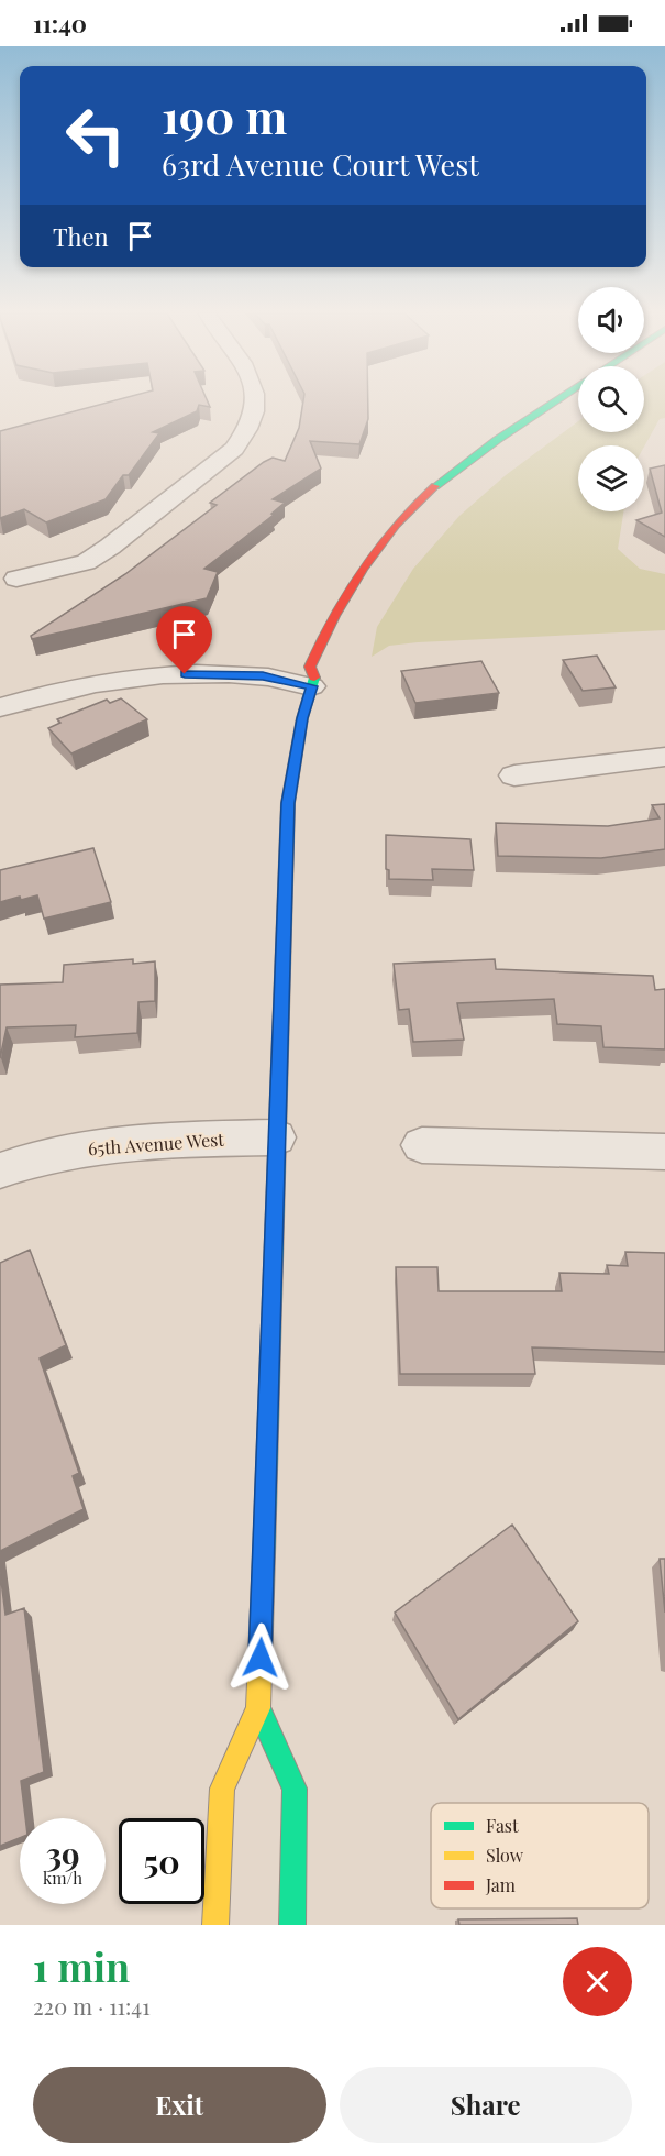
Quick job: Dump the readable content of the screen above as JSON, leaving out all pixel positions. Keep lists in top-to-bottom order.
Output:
{
  "streets": {
    "street": ["65th Avenue West"]
  },
  "legend": ["Fast", "Slow", "Jam"],
  "page": {
    "status": "11:40",
    "turn": ["190 m", "63rd Avenue Court West"],
    "then": "Then",
    "speed": "39 km/h",
    "limit": "50",
    "heading": ["1 min", "220 m · 11:41"],
    "buttons": ["Exit", "Share"]
  }
}
